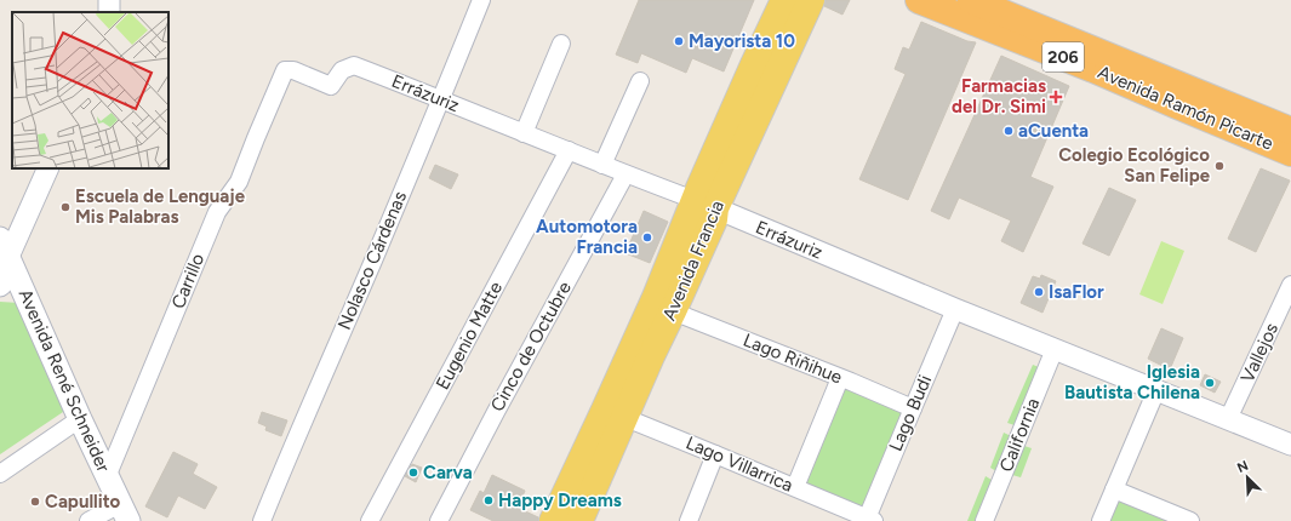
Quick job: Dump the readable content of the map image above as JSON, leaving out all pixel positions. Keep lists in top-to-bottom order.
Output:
{
  "streets": {
    "highway": ["206", "Avenida Ramón Picarte"],
    "main road": ["Avenida Francia", "Avenida René Schneider"],
    "street": [
      "Errázuriz",
      "Nolasco Cárdenas",
      "Carrillo",
      "Eugenio Matte",
      "Cinco de Octubre",
      "Vallejos",
      "Lago Riñihue",
      "Lago Budi",
      "California",
      "Lago Villarrica"
    ]
  },
  "crossings": [
    ["Errázuriz", "Nolasco Cárdenas"],
    ["Errázuriz", "Avenida Francia"],
    ["Errázuriz", "Carrillo"],
    ["Errázuriz", "Eugenio Matte"],
    ["Errázuriz", "Cinco de Octubre"],
    ["Errázuriz", "Vallejos"],
    ["Errázuriz", "Lago Budi"],
    ["Errázuriz", "California"],
    ["Avenida Francia", "Lago Riñihue"],
    ["Avenida Francia", "Lago Villarrica"],
    ["Carrillo", "Avenida René Schneider"],
    ["Lago Riñihue", "Lago Budi"],
    ["Lago Budi", "Lago Villarrica"]
  ],
  "places": {
    "other": [
      "Mayorista 10",
      "aCuenta",
      "Colegio Ecológico San Felipe",
      "Escuela de Lenguaje Mis Palabras",
      "Automotora Francia",
      "IsaFlor",
      "Iglesia Bautista Chilena",
      "Carva",
      "Happy Dreams",
      "Capullito"
    ],
    "health": ["Farmacias del Dr. Simi"]
  },
  "north": "top left"
}
